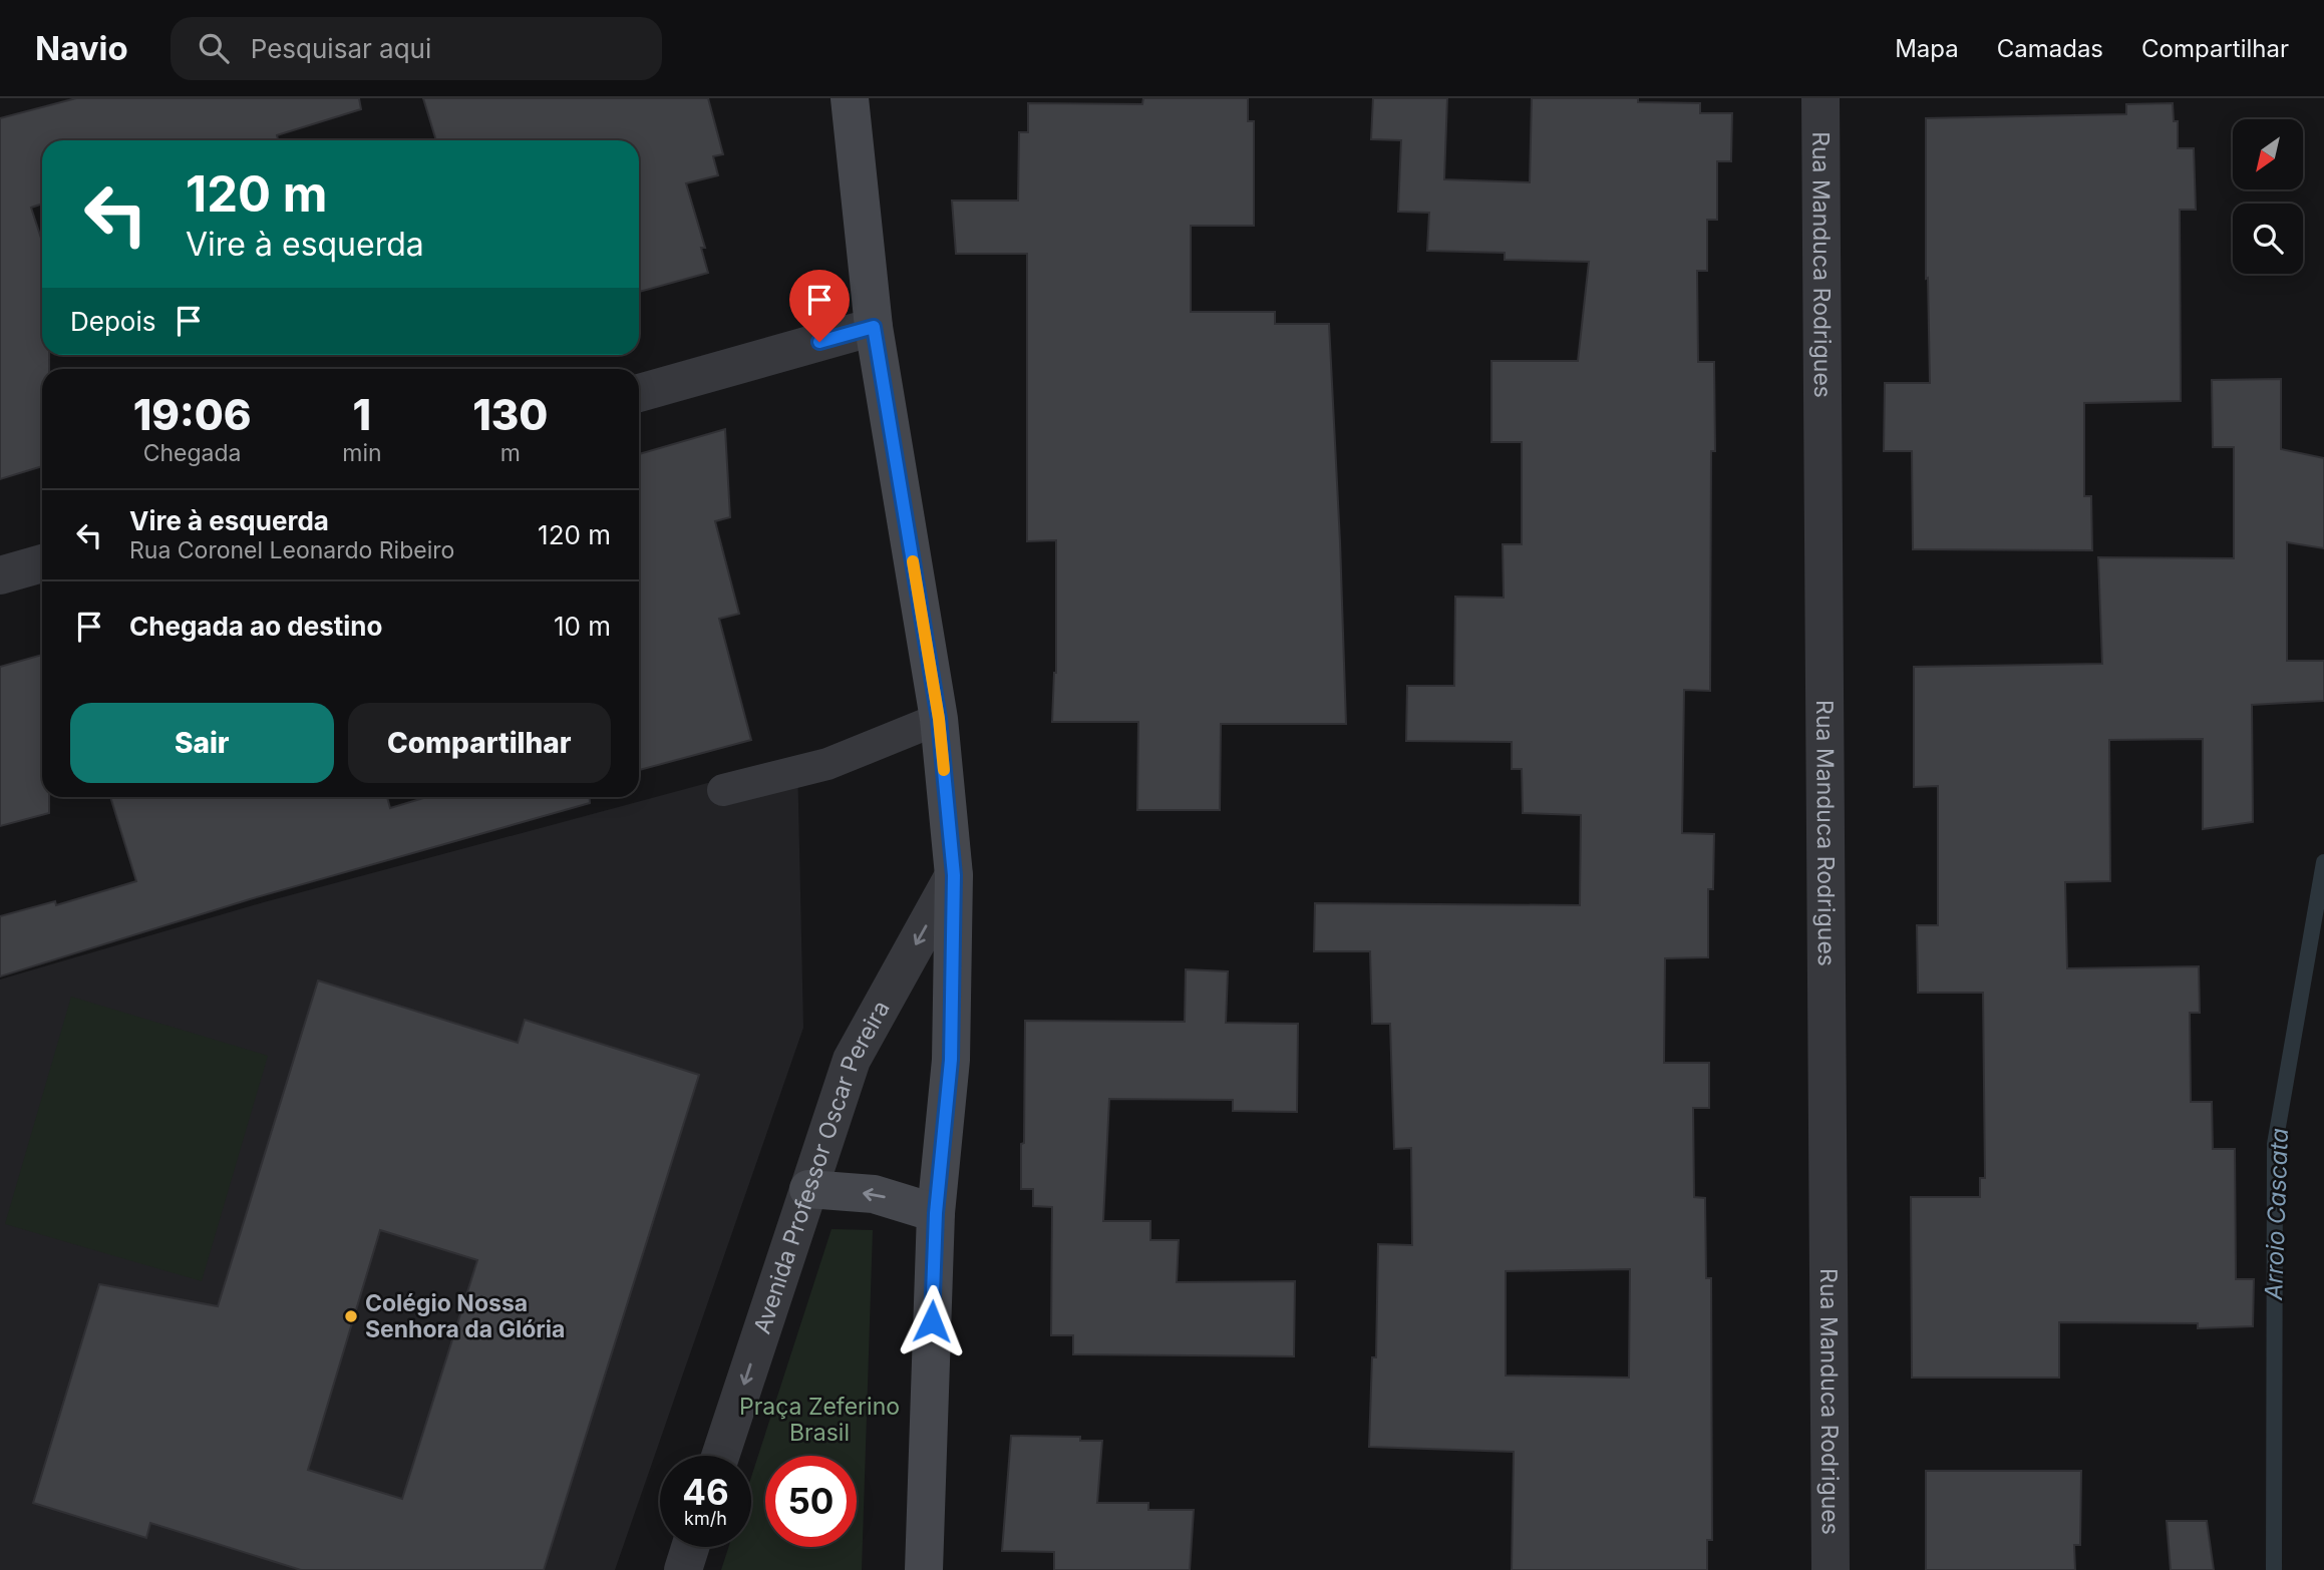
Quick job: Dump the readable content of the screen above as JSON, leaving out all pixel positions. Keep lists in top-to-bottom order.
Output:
{
  "streets": {
    "street": ["Rua Manduca Rodrigues", "Avenida Professor Oscar Pereira"]
  },
  "one_way": ["Avenida Professor Oscar Pereira"],
  "water": ["Arroio Cascata"],
  "parks": ["Praça Zeferino Brasil"],
  "places": ["Colégio Nossa Senhora da Glória"],
  "north": "bottom left",
  "page": {
    "header": "Navio",
    "search": "Pesquisar aqui",
    "nav": ["Mapa", "Camadas", "Compartilhar"],
    "turn": ["120 m", "Vire à esquerda"],
    "then": "Depois",
    "eta": [
      "19:06",
      "Chegada",
      "1",
      "min",
      "130",
      "m"
    ],
    "list": [
      {
        "name": "Vire à esquerda",
        "note": "Rua Coronel Leonardo Ribeiro",
        "value": "120 m"
      },
      {
        "name": "Chegada ao destino",
        "value": "10 m"
      }
    ],
    "buttons": ["Sair", "Compartilhar"],
    "speed": "46 km/h",
    "limit": "50"
  }
}
